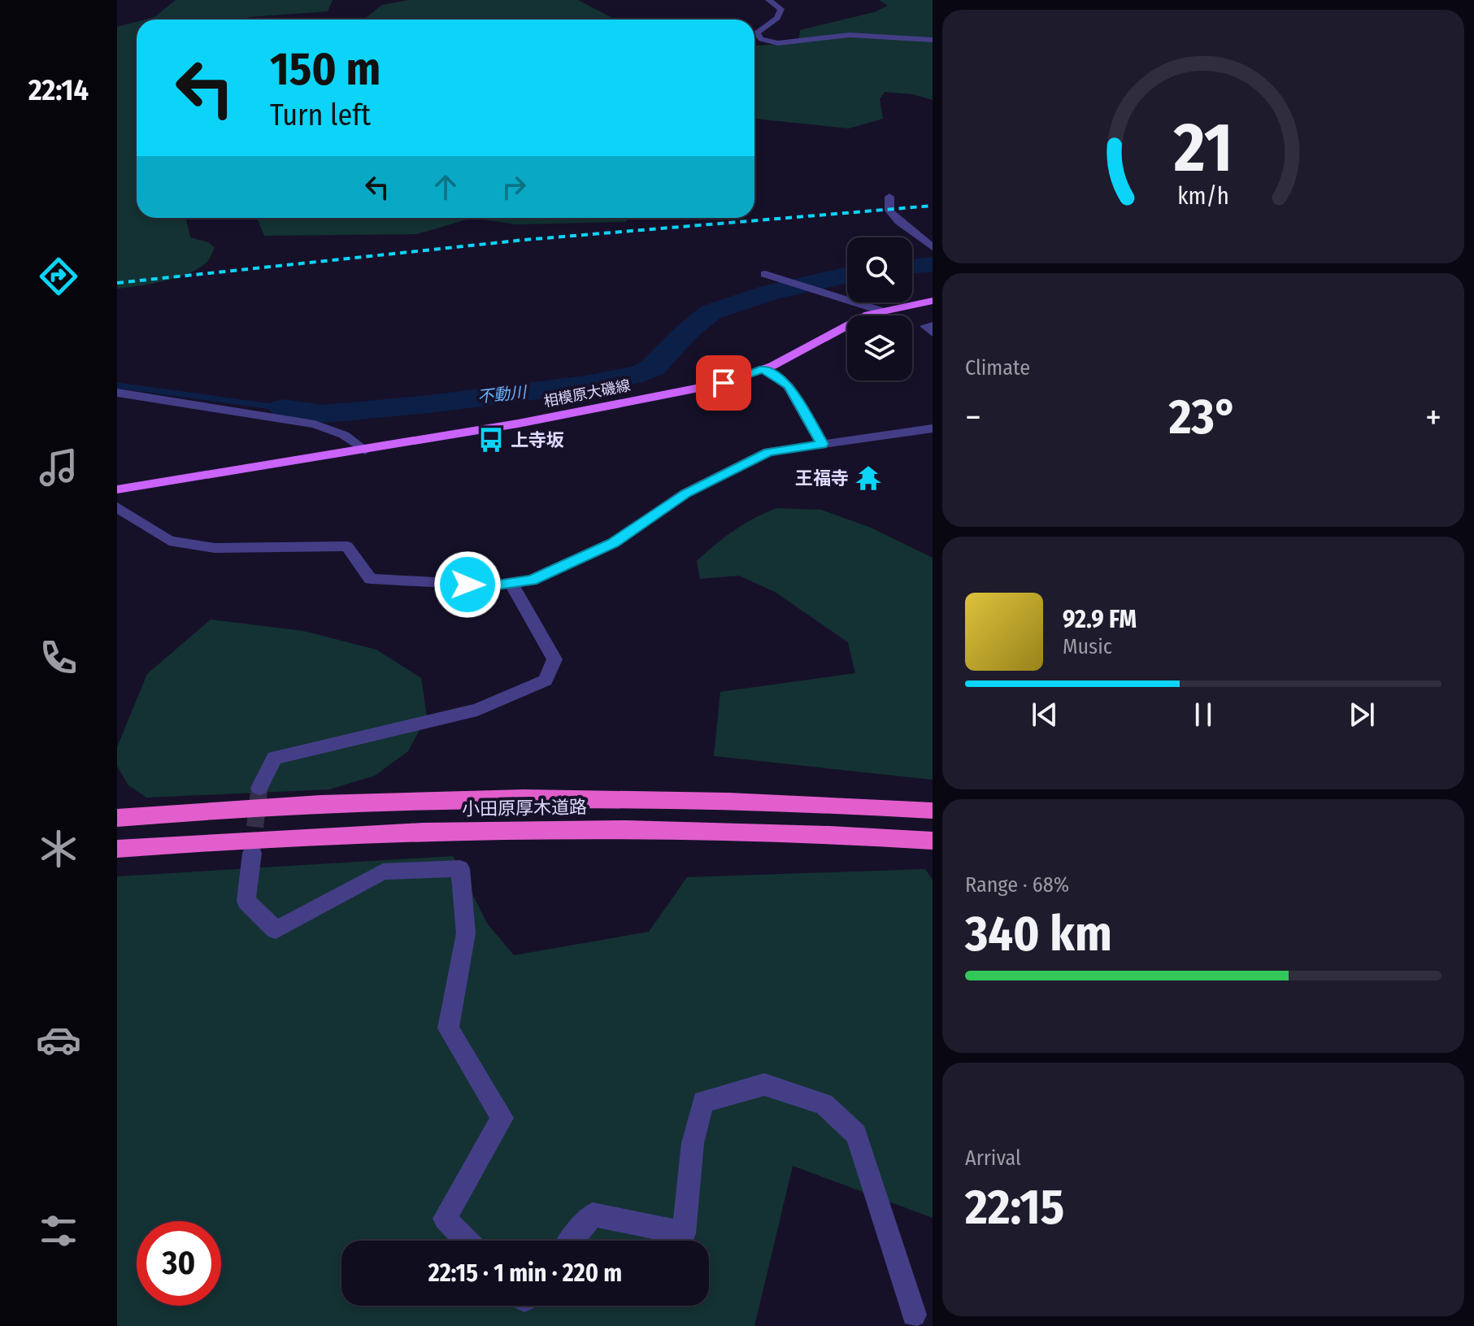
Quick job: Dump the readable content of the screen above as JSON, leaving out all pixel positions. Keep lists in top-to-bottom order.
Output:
{
  "streets": {
    "highway": ["小田原厚木道路"],
    "main road": ["相模原大磯線"]
  },
  "water": ["不動川"],
  "places": {
    "bus stop": ["上寺坂"],
    "temple": ["王福寺"]
  },
  "page": {
    "tabs": "22:14",
    "turn": ["150 m", "Turn left"],
    "tile": [
      "Climate",
      ["Range · 68%", "340 km"],
      ["Arrival", "22:15"]
    ],
    "heat": ["−", "23°", "+"],
    "song": ["92.9 FM", "Music"],
    "limit": "30",
    "trip": "22:15 · 1 min · 220 m",
    "gauge": ["21", "km/h"]
  }
}
